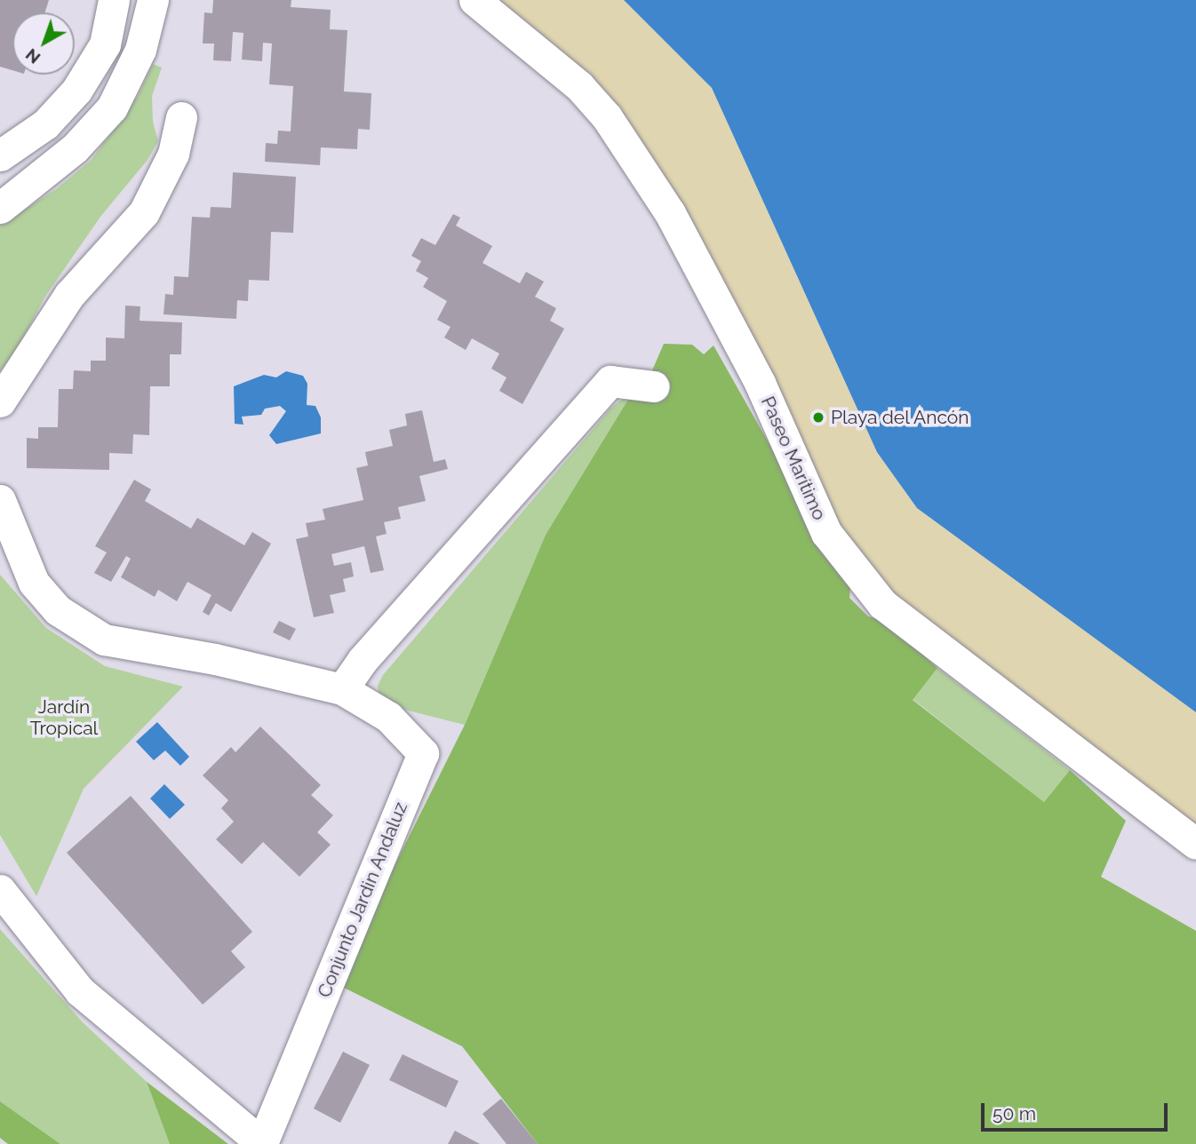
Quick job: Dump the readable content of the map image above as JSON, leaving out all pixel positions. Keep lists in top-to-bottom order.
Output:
{
  "streets": {
    "street": ["Paseo Marítimo", "Conjunto Jardin Andaluz"]
  },
  "parks": ["Jardín Tropical"],
  "places": ["Playa del Ancón"],
  "scale_bar": "50 m",
  "north": "bottom left"
}
